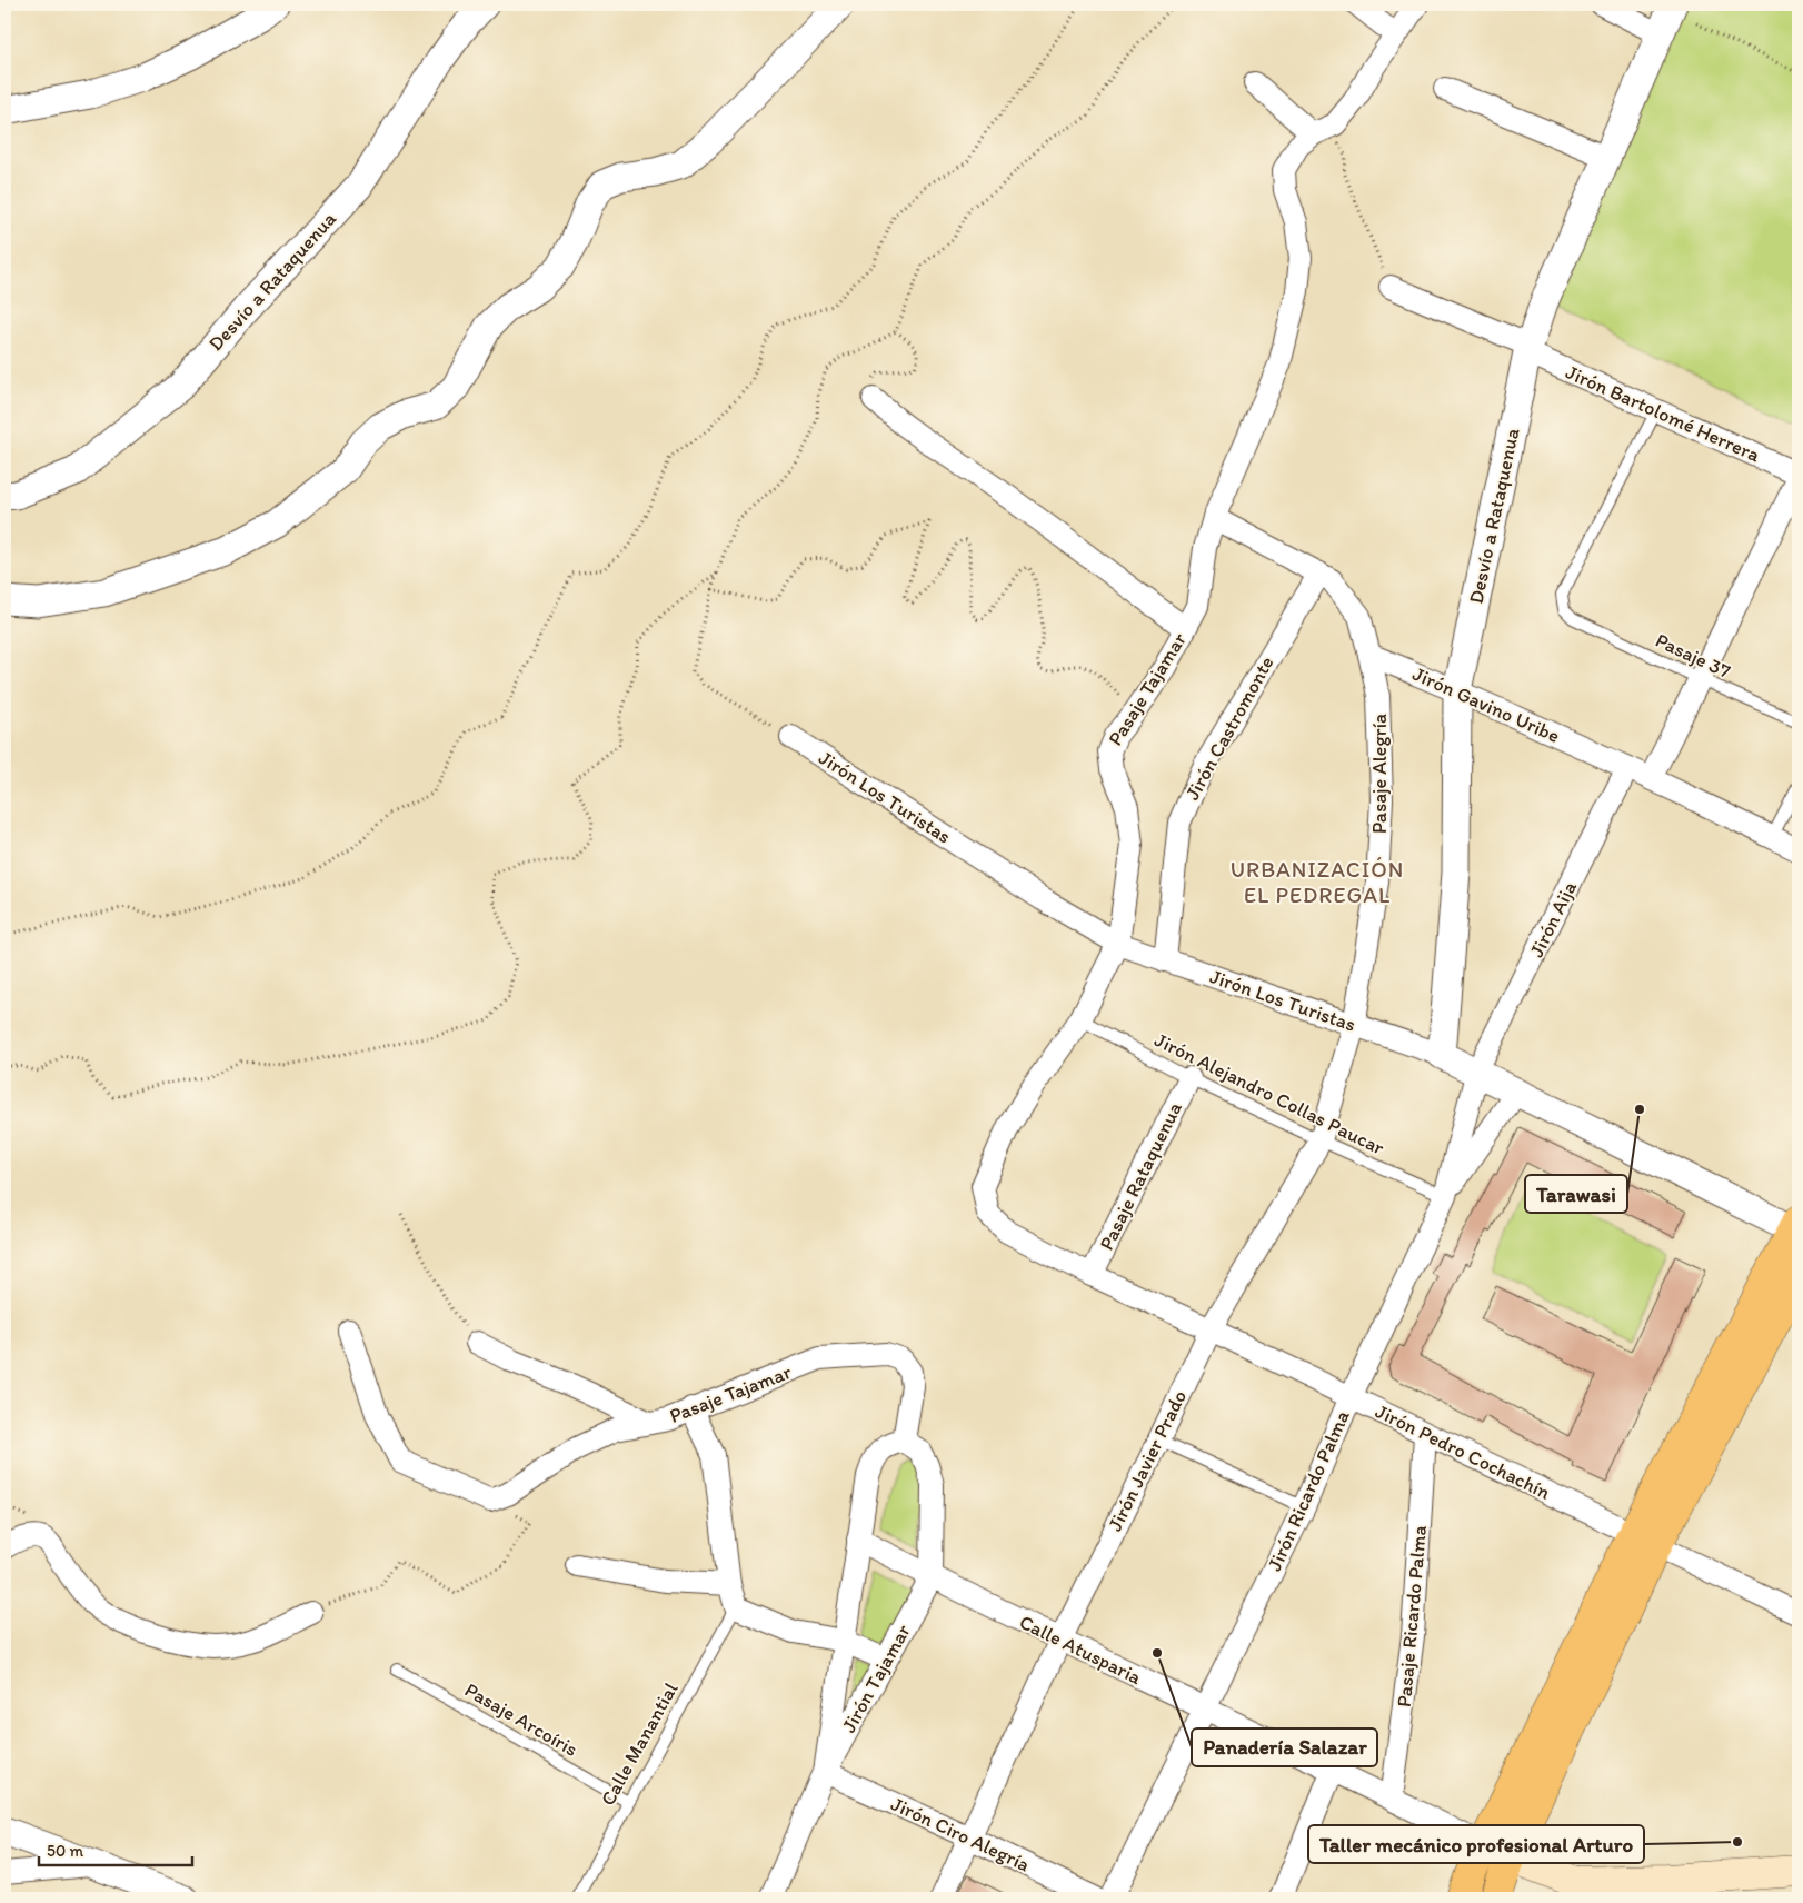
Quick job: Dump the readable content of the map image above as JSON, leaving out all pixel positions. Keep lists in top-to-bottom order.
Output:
{
  "streets": {
    "street": [
      "Desvío a Rataquenua",
      "Jirón Bartolomé Herrera",
      "Pasaje Tajamar",
      "Jirón Gavino Uribe",
      "Jirón Castromonte",
      "Pasaje Alegría",
      "Jirón Los Turistas",
      "Jirón Aija",
      "Pasaje Rataquenua",
      "Jirón Pedro Cochachín",
      "Jirón Javier Prado",
      "Jirón Ricardo Palma",
      "Pasaje Ricardo Palma",
      "Calle Atusparia",
      "Jirón Tajamar",
      "Jirón Ciro Alegría"
    ],
    "lane": [
      "Pasaje 37",
      "Jirón Alejandro Collas Paucar",
      "Pasaje Arcoíris",
      "Calle Manantial"
    ]
  },
  "crossings": [
    ["Desvío a Rataquenua", "Jirón Bartolomé Herrera"],
    ["Desvío a Rataquenua", "Jirón Gavino Uribe"],
    ["Desvío a Rataquenua", "Jirón Los Turistas"],
    ["Jirón Bartolomé Herrera", "Pasaje 37"],
    ["Pasaje Tajamar", "Jirón Los Turistas"],
    ["Pasaje Tajamar", "Jirón Alejandro Collas Paucar"],
    ["Pasaje Tajamar", "Jirón Pedro Cochachín"],
    ["Pasaje Tajamar", "Jirón Tajamar"],
    ["Jirón Gavino Uribe", "Pasaje Alegría"],
    ["Jirón Gavino Uribe", "Jirón Aija"],
    ["Jirón Castromonte", "Jirón Los Turistas"],
    ["Pasaje Alegría", "Jirón Los Turistas"],
    ["Pasaje Alegría", "Jirón Javier Prado"],
    ["Jirón Los Turistas", "Jirón Aija"],
    ["Jirón Los Turistas", "Jirón Javier Prado"],
    ["Jirón Los Turistas", "Jirón Ricardo Palma"],
    ["Jirón Aija", "Jirón Ricardo Palma"],
    ["Jirón Alejandro Collas Paucar", "Pasaje Rataquenua"],
    ["Jirón Alejandro Collas Paucar", "Jirón Javier Prado"],
    ["Jirón Alejandro Collas Paucar", "Jirón Ricardo Palma"],
    ["Pasaje Rataquenua", "Jirón Pedro Cochachín"],
    ["Jirón Pedro Cochachín", "Jirón Javier Prado"],
    ["Jirón Pedro Cochachín", "Jirón Ricardo Palma"],
    ["Jirón Pedro Cochachín", "Pasaje Ricardo Palma"],
    ["Jirón Javier Prado", "Calle Atusparia"],
    ["Jirón Javier Prado", "Jirón Ciro Alegría"],
    ["Jirón Ricardo Palma", "Calle Atusparia"],
    ["Pasaje Ricardo Palma", "Calle Atusparia"],
    ["Calle Atusparia", "Jirón Tajamar"],
    ["Jirón Tajamar", "Jirón Ciro Alegría"],
    ["Pasaje Arcoíris", "Calle Manantial"]
  ],
  "districts": ["URBANIZACIÓN EL PEDREGAL"],
  "places": ["Tarawasi", "Panadería Salazar", "Taller mecánico profesional Arturo"],
  "scale_bar": "50 m"
}
